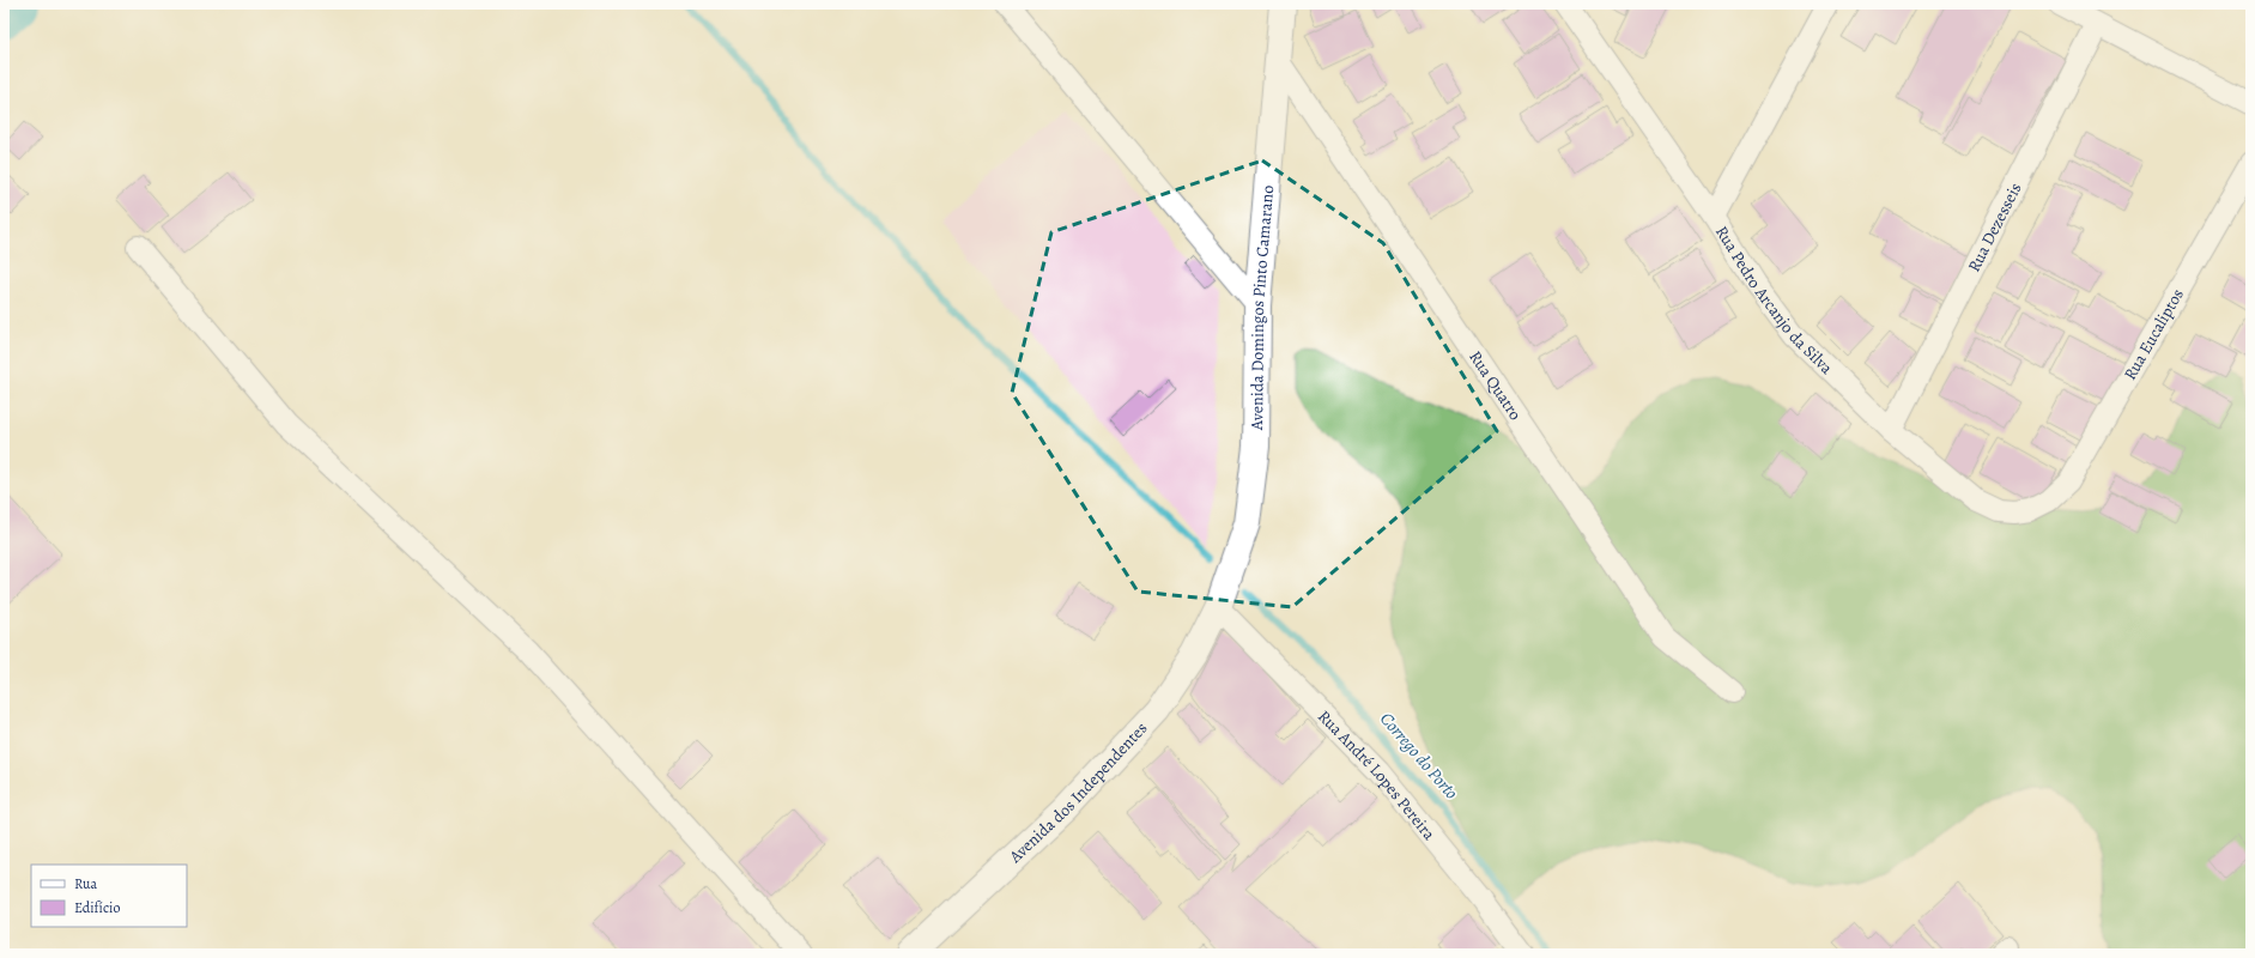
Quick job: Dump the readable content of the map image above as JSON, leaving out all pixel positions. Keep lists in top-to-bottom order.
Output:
{
  "streets": {
    "main road": ["Avenida Domingos Pinto Camarano", "Avenida dos Independentes"],
    "street": [
      "Rua Dezesseis",
      "Rua Pedro Arcanjo da Silva",
      "Rua Eucaliptos",
      "Rua Quatro",
      "Rua André Lopes Pereira"
    ]
  },
  "crossings": [
    ["Rua Dezesseis", "Rua Pedro Arcanjo da Silva"],
    ["Rua Pedro Arcanjo da Silva", "Rua Eucaliptos"],
    ["Avenida Domingos Pinto Camarano", "Rua Quatro"],
    ["Avenida Domingos Pinto Camarano", "Rua André Lopes Pereira"],
    ["Avenida Domingos Pinto Camarano", "Avenida dos Independentes"],
    ["Rua André Lopes Pereira", "Avenida dos Independentes"]
  ],
  "water": ["Corrego do Porto"],
  "legend": ["Rua", "Edifício"]
}
